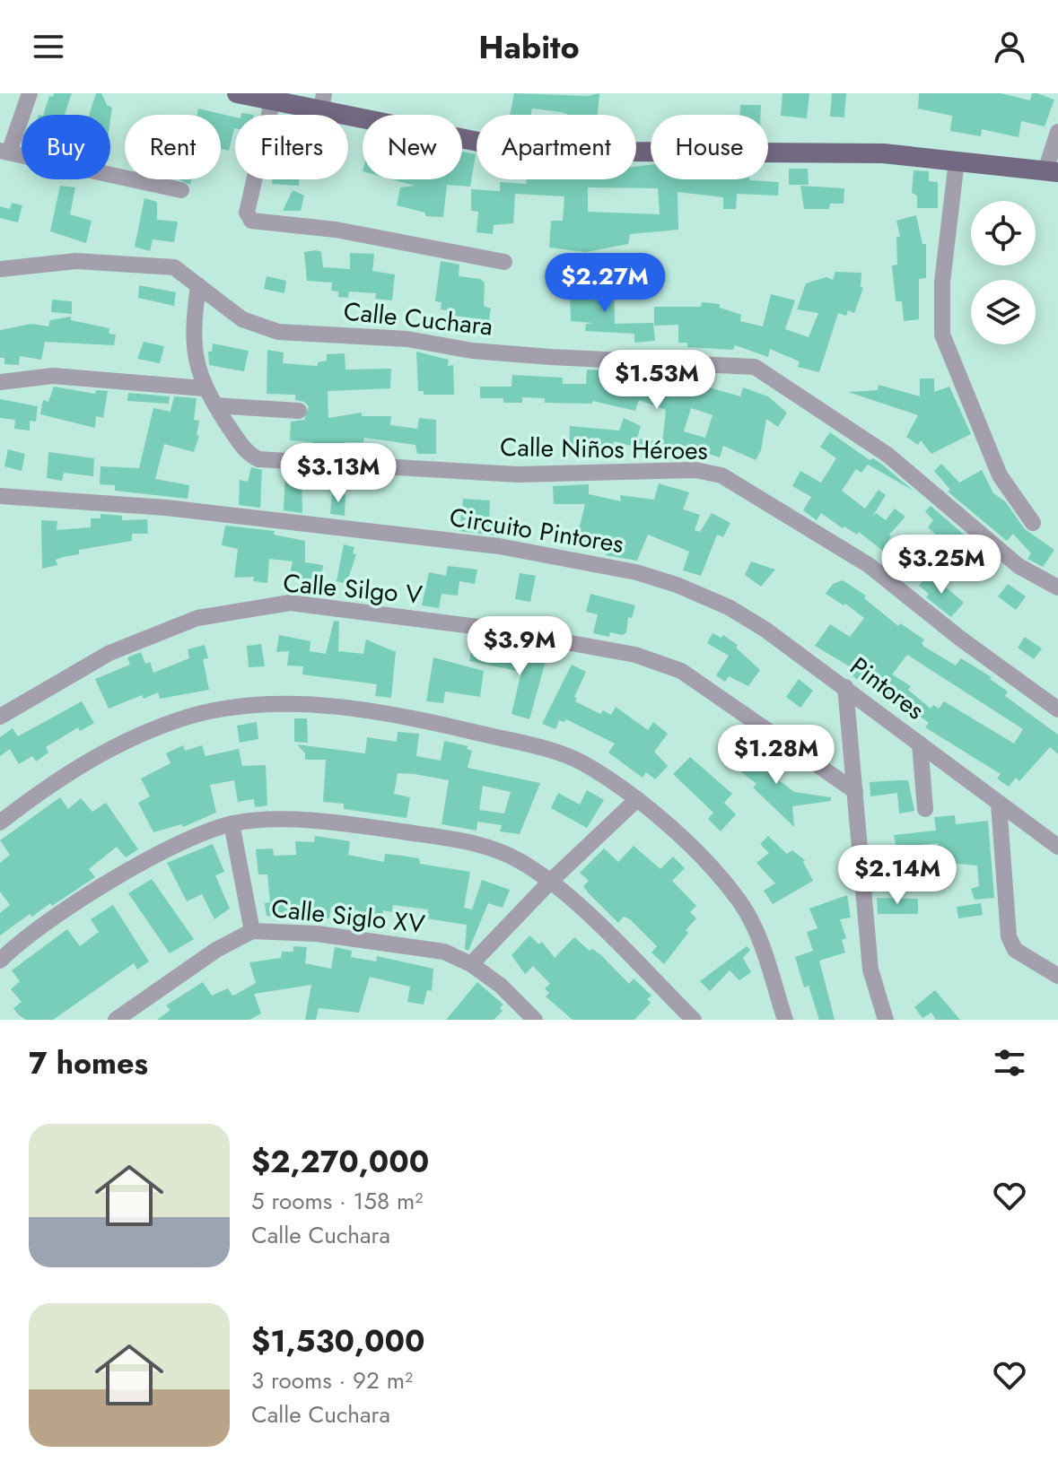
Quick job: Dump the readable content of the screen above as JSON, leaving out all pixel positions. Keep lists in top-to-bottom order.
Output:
{
  "streets": {
    "street": [
      "Calle Cuchara",
      "Calle Niños Héroes",
      "Circuito Pintores",
      "Calle Silgo V",
      "Pintores",
      "Calle Siglo XV"
    ]
  },
  "crossings": [
    ["Circuito Pintores", "Pintores"]
  ],
  "page": {
    "header": "Habito",
    "chip": [
      "Buy",
      "Rent",
      "Filters",
      "New",
      "Apartment",
      "House"
    ],
    "price": [
      "$2.27M",
      "$1.53M",
      "$3.13M",
      "$3.25M",
      "$3.9M",
      "$1.28M",
      "$2.14M"
    ],
    "heading": "7 homes",
    "list": [
      {
        "name": "$2,270,000",
        "note": "5 rooms · 158 m² · Calle Cuchara"
      },
      {
        "name": "$1,530,000",
        "note": "3 rooms · 92 m² · Calle Cuchara"
      }
    ]
  }
}
